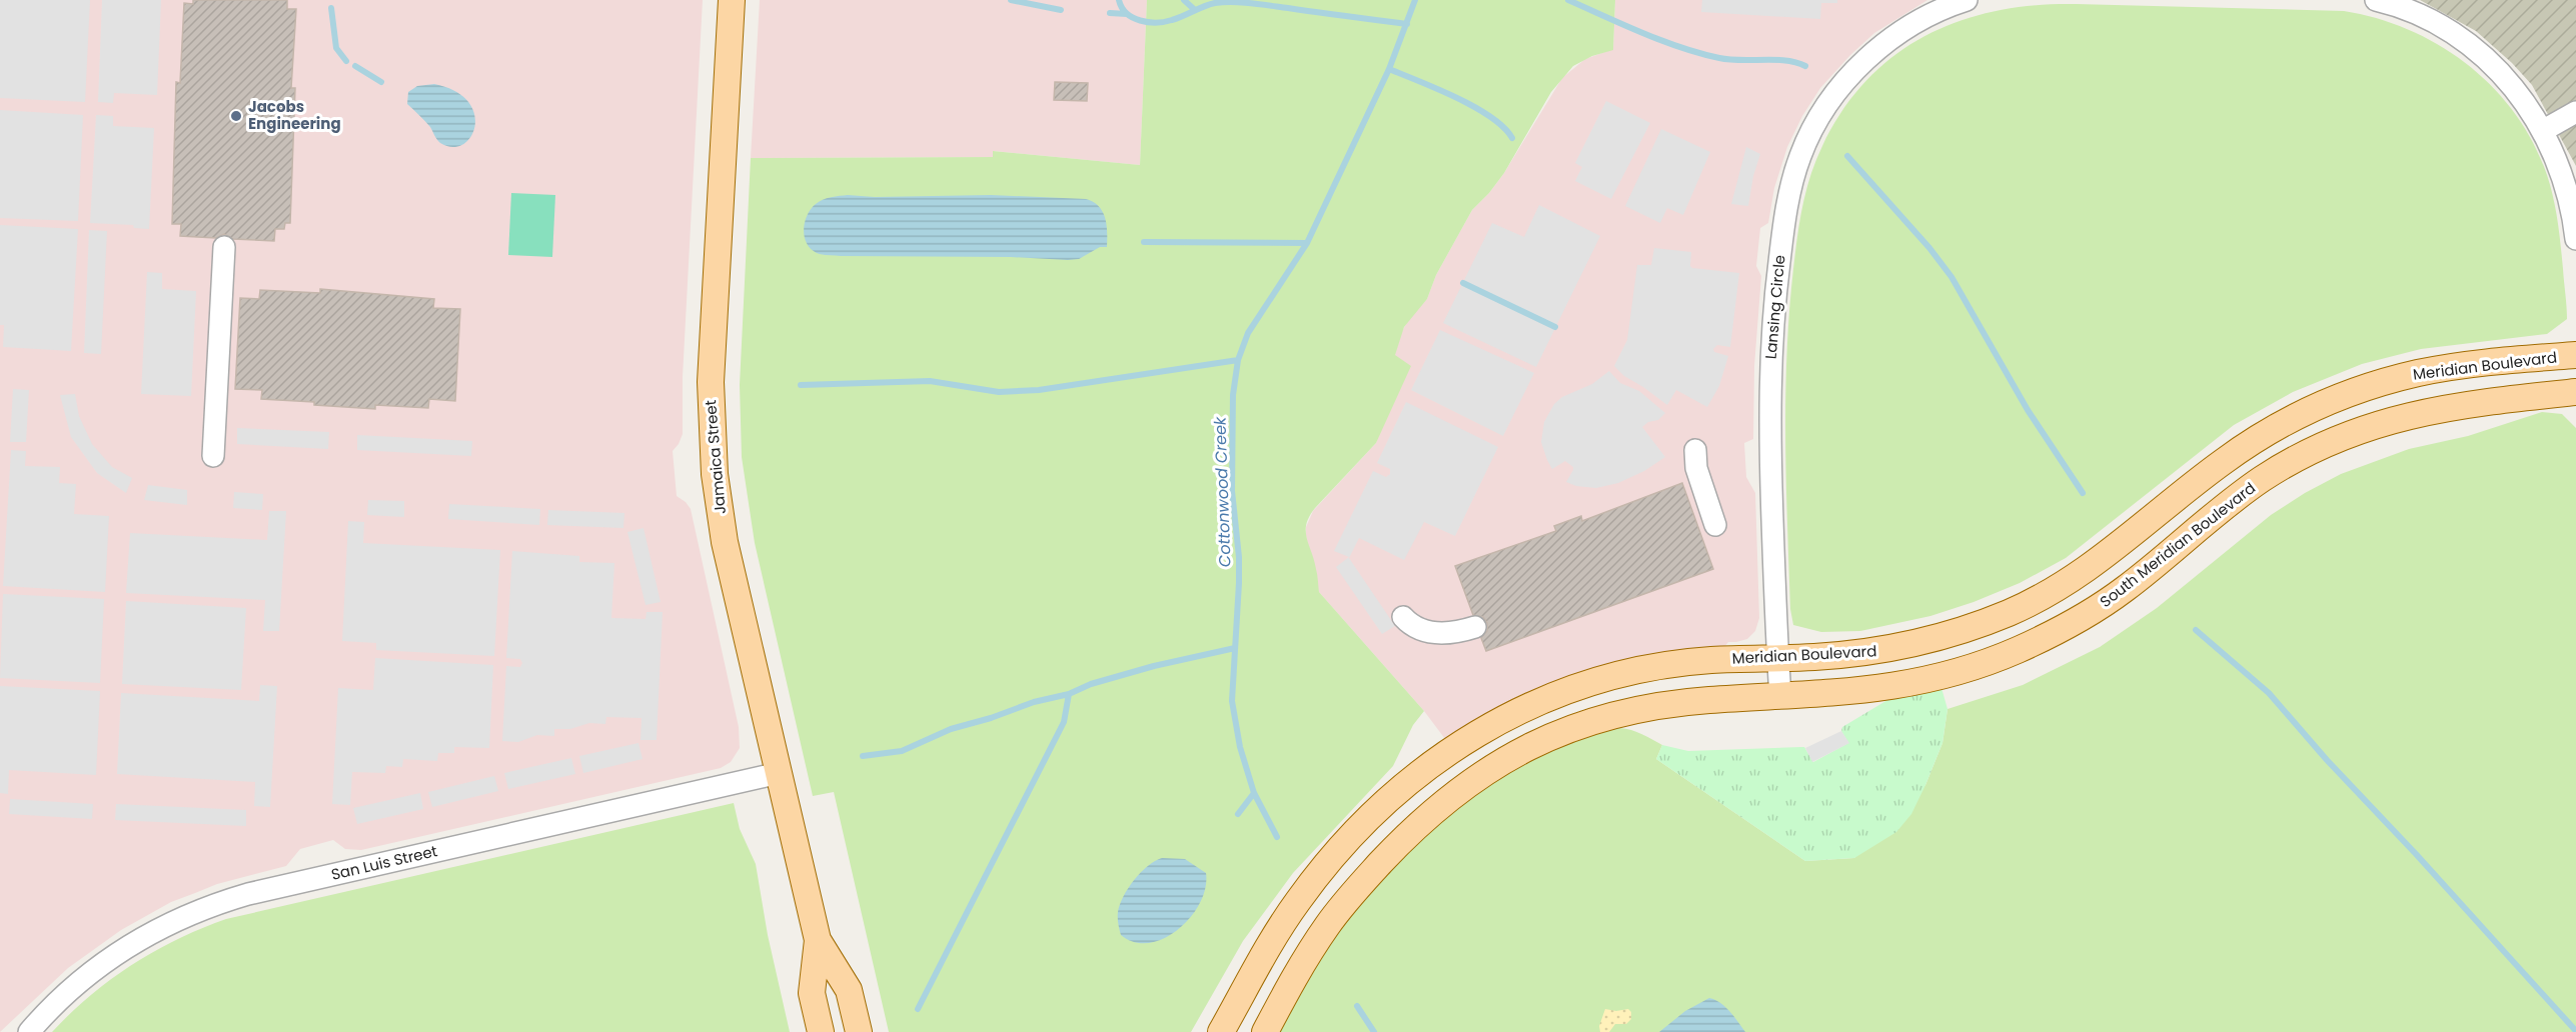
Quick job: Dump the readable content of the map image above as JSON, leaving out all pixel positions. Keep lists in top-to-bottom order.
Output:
{
  "streets": {
    "main road": ["Meridian Boulevard", "Jamaica Street", "South Meridian Boulevard"],
    "street": ["Lansing Circle", "San Luis Street"]
  },
  "crossings": [
    ["Lansing Circle", "Meridian Boulevard"],
    ["Lansing Circle", "South Meridian Boulevard"],
    ["Jamaica Street", "San Luis Street"]
  ],
  "water": ["Cottonwood Creek"],
  "places": ["Jacobs Engineering"]
}
